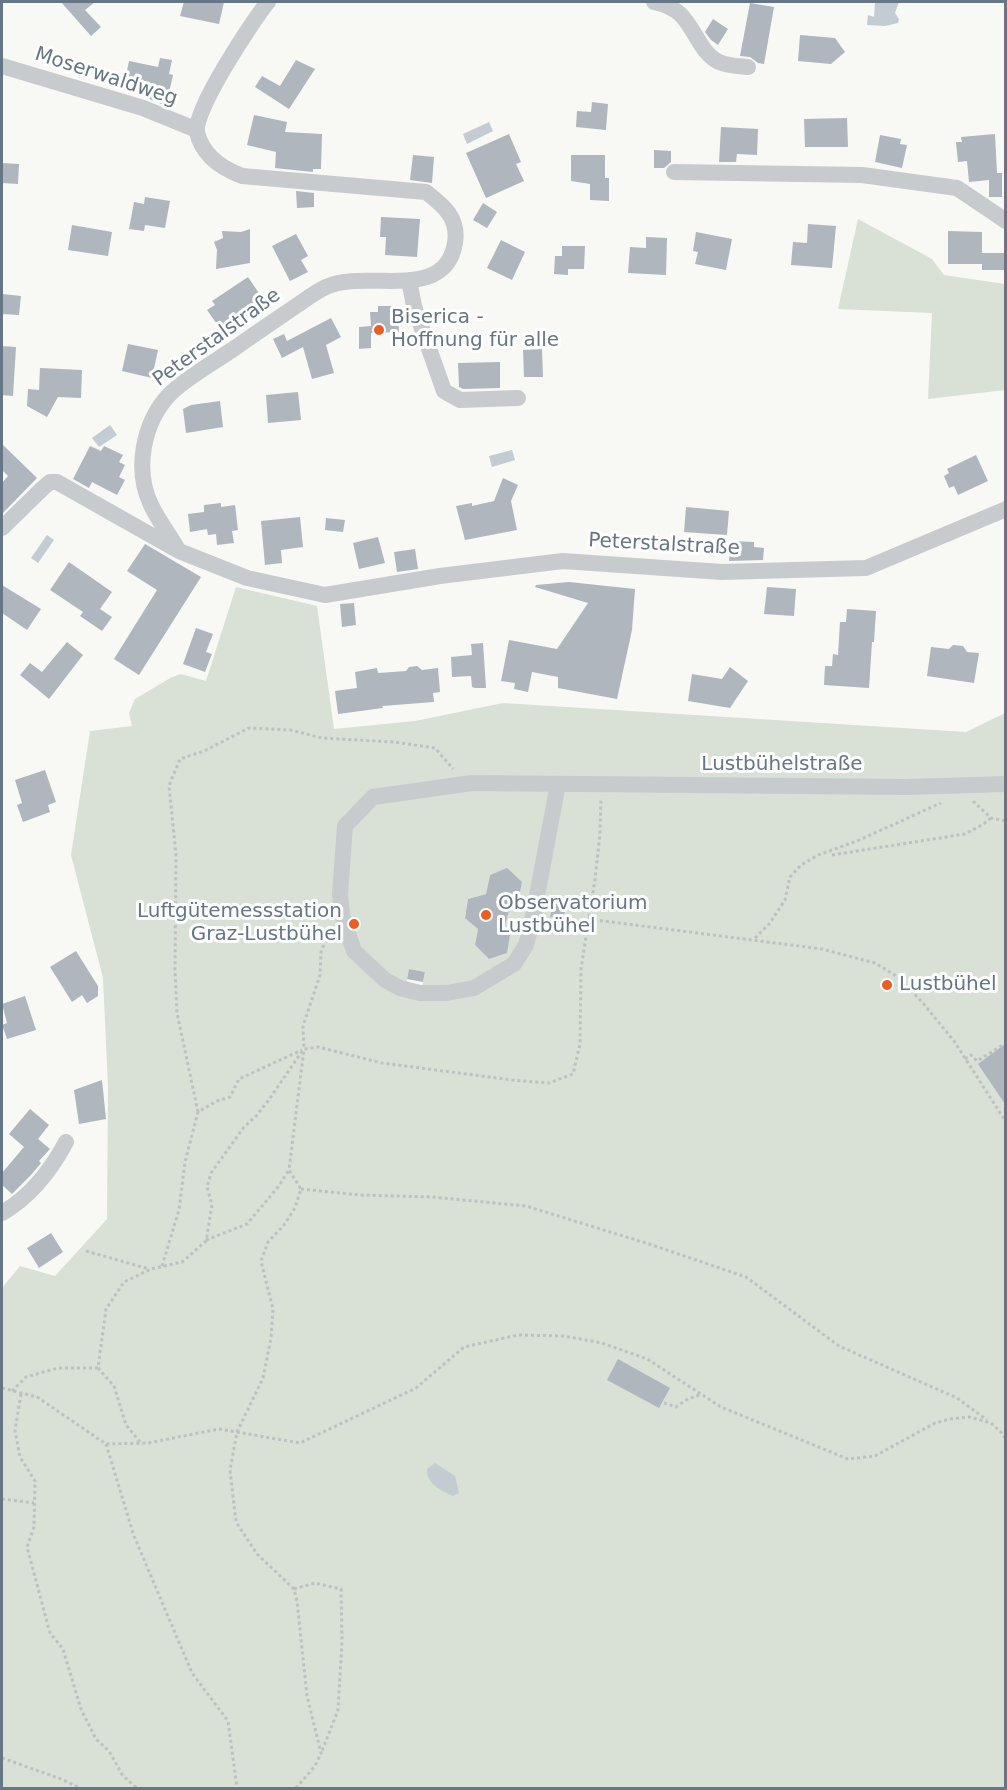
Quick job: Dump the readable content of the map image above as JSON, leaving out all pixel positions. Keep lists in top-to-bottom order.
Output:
{
  "streets": {
    "street": ["Moserwaldweg", "Peterstalstraße", "Lustbühelstraße"]
  },
  "crossings": [
    ["Moserwaldweg", "Peterstalstraße"]
  ],
  "places": [
    "Biserica - Hoffnung für alle",
    "Observatorium Lustbühel",
    "Luftgütemessstation Graz-Lustbühel",
    "Lustbühel"
  ]
}
